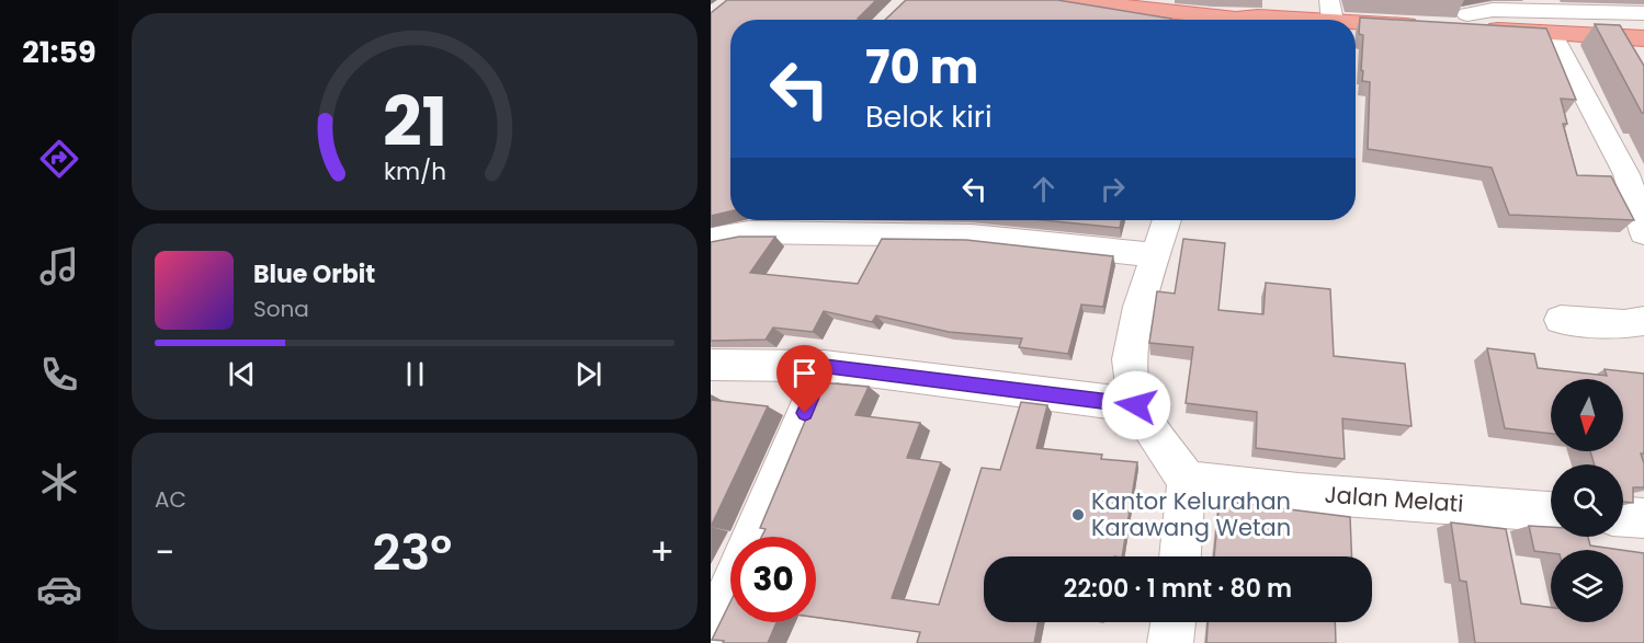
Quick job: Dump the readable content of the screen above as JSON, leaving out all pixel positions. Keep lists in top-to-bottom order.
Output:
{
  "streets": {
    "street": ["Jalan Melati"]
  },
  "places": ["Kantor Kelurahan Karawang Wetan"],
  "north": "bottom",
  "page": {
    "tabs": "21:59",
    "turn": ["70 m", "Belok kiri"],
    "song": ["Blue Orbit", "Sona"],
    "tile": "AC",
    "heat": ["−", "23°", "+"],
    "limit": "30",
    "trip": "22:00 · 1 mnt · 80 m",
    "gauge": ["21", "km/h"]
  }
}
